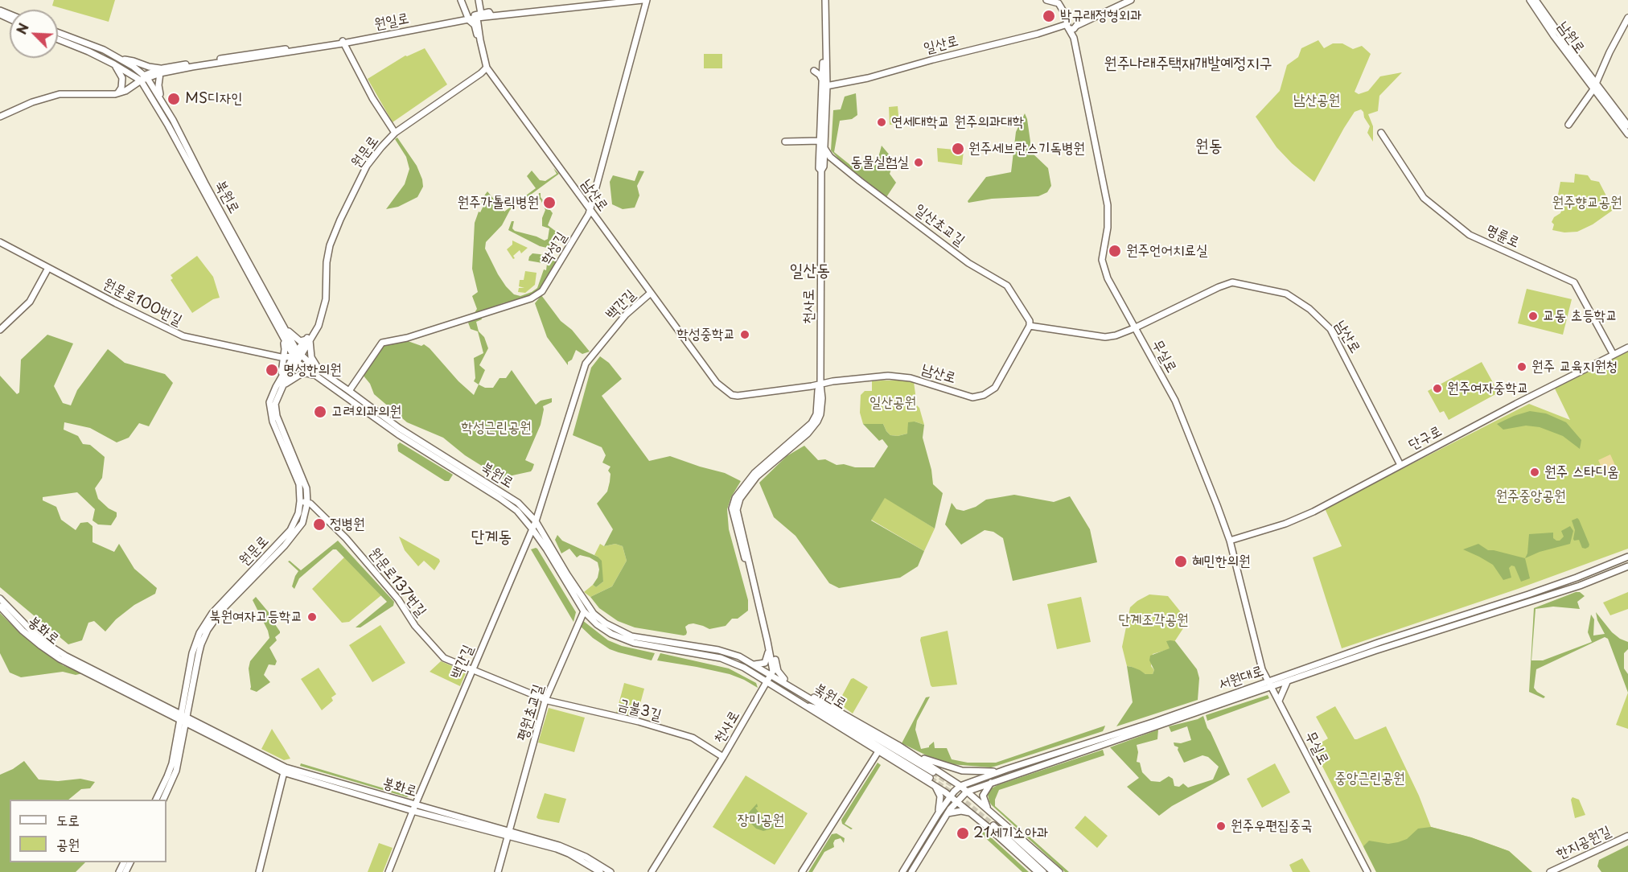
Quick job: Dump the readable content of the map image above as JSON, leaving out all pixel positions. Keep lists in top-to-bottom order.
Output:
{
  "streets": {
    "street": [
      "원일로",
      "남원로",
      "일산로",
      "원문로",
      "남산로",
      "북원로",
      "일산초교길",
      "명륜로",
      "학성길",
      "원문로100번길",
      "백간길",
      "천사로",
      "무실로",
      "단구로",
      "원문로137번길",
      "봉화로",
      "서원대로",
      "금불3길",
      "평원초교길",
      "한지공원길"
    ]
  },
  "crossings": [
    ["원일로", "북원로"],
    ["원일로", "학성길"],
    ["일산로", "천사로"],
    ["일산로", "무실로"],
    ["원문로", "남산로"],
    ["원문로", "북원로"],
    ["원문로", "원문로100번길"],
    ["원문로", "원문로137번길"],
    ["원문로", "봉화로"],
    ["남산로", "일산초교길"],
    ["남산로", "학성길"],
    ["남산로", "백간길"],
    ["남산로", "천사로"],
    ["남산로", "무실로"],
    ["남산로", "단구로"],
    ["북원로", "학성길"],
    ["북원로", "원문로100번길"],
    ["북원로", "백간길"],
    ["북원로", "천사로"],
    ["북원로", "서원대로"],
    ["북원로", "평원초교길"],
    ["일산초교길", "천사로"],
    ["명륜로", "단구로"],
    ["백간길", "원문로137번길"],
    ["백간길", "봉화로"],
    ["천사로", "금불3길"],
    ["무실로", "단구로"],
    ["무실로", "서원대로"],
    ["원문로137번길", "금불3길"],
    ["원문로137번길", "평원초교길"],
    ["봉화로", "평원초교길"],
    ["금불3길", "평원초교길"]
  ],
  "districts": [
    "원주나래주택재개발예정지구",
    "원동",
    "일산동",
    "단계동"
  ],
  "parks": [
    "남산공원",
    "원주향교공원",
    "일산공원",
    "학성근린공원",
    "원주중앙공원",
    "단계조각공원",
    "중앙근린공원",
    "장미공원"
  ],
  "places": [
    "박규래정형외과",
    "MS디자인",
    "연세대학교 원주의과대학",
    "원주세브란스기독병원",
    "동물실험실",
    "원주가톨릭병원",
    "원주언어치료실",
    "교동 초등학교",
    "학성중학교",
    "원주 교육지원청",
    "명성한의원",
    "원주여자중학교",
    "고려외과의원",
    "원주 스타디움",
    "정병원",
    "혜민한의원",
    "북원여자고등학교",
    "원주우편집중국",
    "21세기소아과"
  ],
  "legend": ["도로", "공원"],
  "north": "top left"
}
